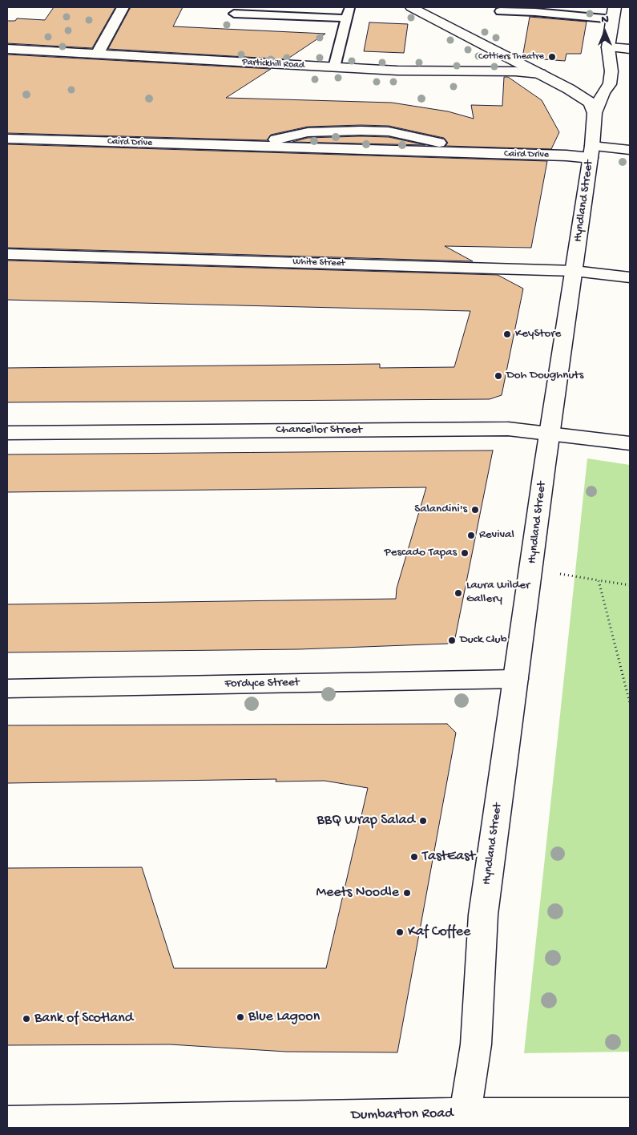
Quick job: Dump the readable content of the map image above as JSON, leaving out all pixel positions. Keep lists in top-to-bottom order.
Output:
{
  "streets": {
    "street": [
      "Partickhill Road",
      "Caird Drive",
      "Hyndland Street",
      "White Street",
      "Chancellor Street",
      "Fordyce Street",
      "Dumbarton Road"
    ]
  },
  "crossings": [
    ["Caird Drive", "Hyndland Street"],
    ["Hyndland Street", "White Street"],
    ["Hyndland Street", "Chancellor Street"],
    ["Hyndland Street", "Fordyce Street"],
    ["Hyndland Street", "Dumbarton Road"]
  ],
  "places": [
    "Cottiers Theatre",
    "KeyStore",
    "Doh Doughnuts",
    "Salandini's",
    "Revival",
    "Pescado Tapas",
    "Laura Wilder Gallery",
    "Duck Club",
    "BBQ Wrap Salad",
    "TastEast",
    "Meets Noodle",
    "Kaf Coffee",
    "Blue Lagoon",
    "Bank of Scotland"
  ],
  "north": "top"
}
